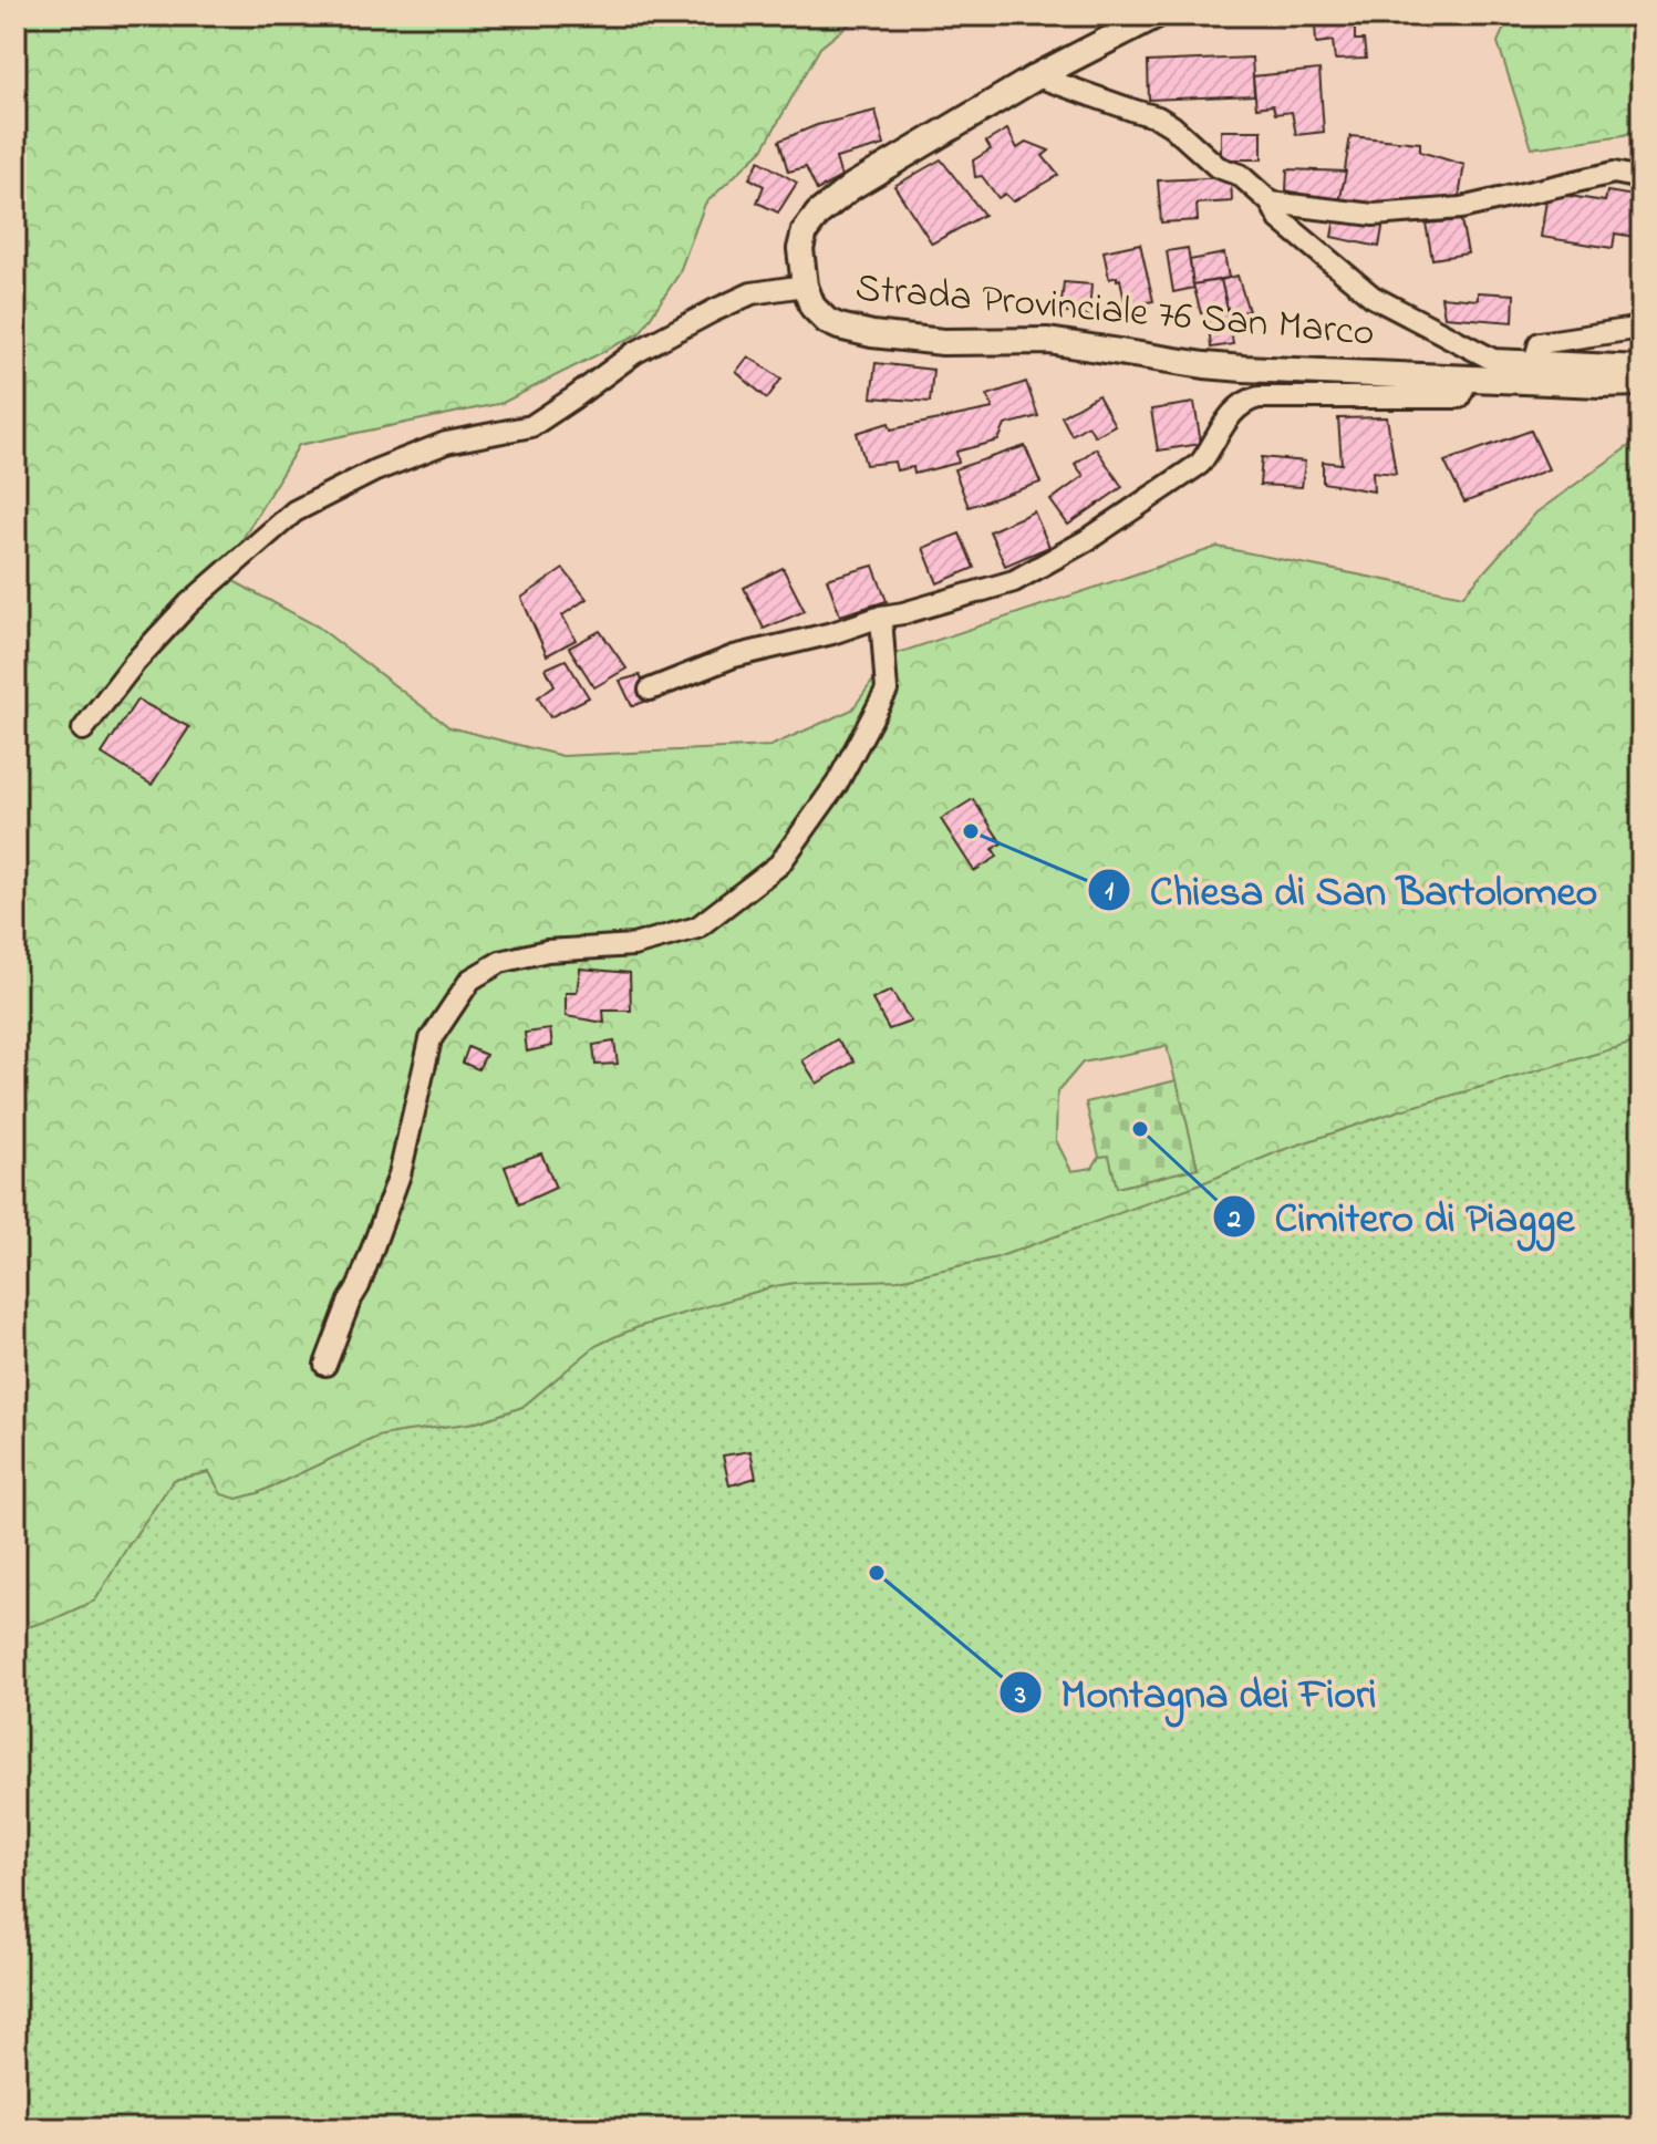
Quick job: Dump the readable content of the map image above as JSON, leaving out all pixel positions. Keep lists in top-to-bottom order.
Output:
{
  "streets": {
    "street": ["Strada Provinciale 76 San Marco"]
  },
  "places": ["Chiesa di San Bartolomeo", "Cimitero di Piagge", "Montagna dei Fiori"]
}
